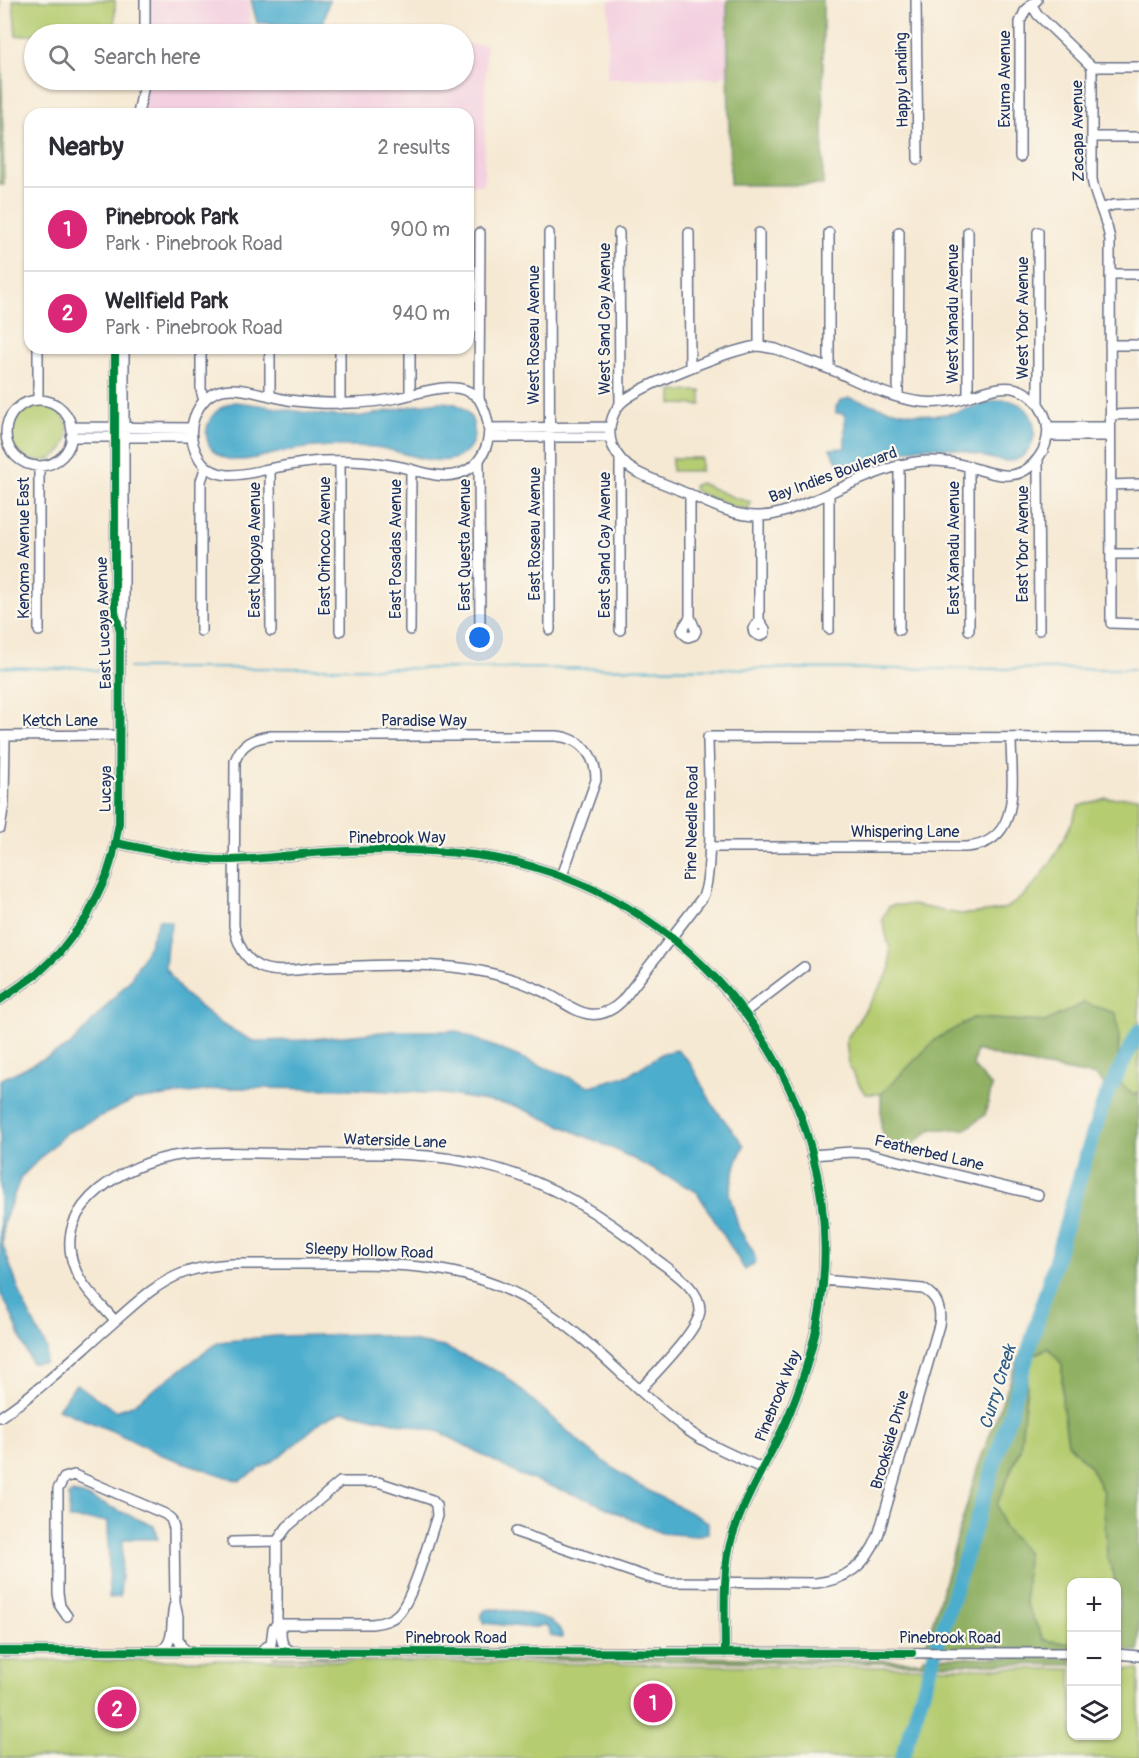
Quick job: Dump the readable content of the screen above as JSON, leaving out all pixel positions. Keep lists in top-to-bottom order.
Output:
{
  "streets": {
    "street": [
      "Exuma Avenue",
      "Happy Landing",
      "Zacapa Avenue",
      "West Xanadu Avenue",
      "West Ybor Avenue",
      "West Sand Cay Avenue",
      "West Roseau Avenue",
      "Bay Indies Boulevard",
      "East Roseau Avenue",
      "East Ybor Avenue",
      "East Questa Avenue",
      "East Sand Cay Avenue",
      "East Orinoco Avenue",
      "Kenoma Avenue East",
      "East Xanadu Avenue",
      "East Posadas Avenue",
      "East Nogoya Avenue",
      "East Lucaya Avenue",
      "Ketch Lane",
      "Paradise Way",
      "Lucaya",
      "Pine Needle Road",
      "Whispering Lane",
      "Pinebrook Way",
      "Waterside Lane",
      "Featherbed Lane",
      "Sleepy Hollow Road",
      "Brookside Drive",
      "Pinebrook Road"
    ]
  },
  "crossings": [
    ["Exuma Avenue", "Zacapa Avenue"],
    ["West Roseau Avenue", "East Roseau Avenue"],
    ["Bay Indies Boulevard", "East Ybor Avenue"],
    ["Bay Indies Boulevard", "East Sand Cay Avenue"],
    ["Bay Indies Boulevard", "East Xanadu Avenue"],
    ["East Lucaya Avenue", "Ketch Lane"],
    ["East Lucaya Avenue", "Lucaya"],
    ["Ketch Lane", "Lucaya"],
    ["Paradise Way", "Pine Needle Road"],
    ["Paradise Way", "Pinebrook Way"],
    ["Lucaya", "Pinebrook Way"],
    ["Pine Needle Road", "Whispering Lane"],
    ["Pine Needle Road", "Pinebrook Way"],
    ["Pinebrook Way", "Featherbed Lane"],
    ["Pinebrook Way", "Sleepy Hollow Road"],
    ["Pinebrook Way", "Brookside Drive"],
    ["Pinebrook Way", "Pinebrook Road"],
    ["Waterside Lane", "Sleepy Hollow Road"]
  ],
  "water": ["Curry Creek"],
  "page": {
    "search": "Search here",
    "heading": ["Nearby", "2 results"],
    "list": [
      {
        "mark": "1",
        "name": "Pinebrook Park",
        "note": "Park · Pinebrook Road",
        "value": "900 m"
      },
      {
        "mark": "2",
        "name": "Wellfield Park",
        "note": "Park · Pinebrook Road",
        "value": "940 m"
      }
    ],
    "map_buttons": ["+", "−"],
    "pins": ["1", "2"]
  }
}
